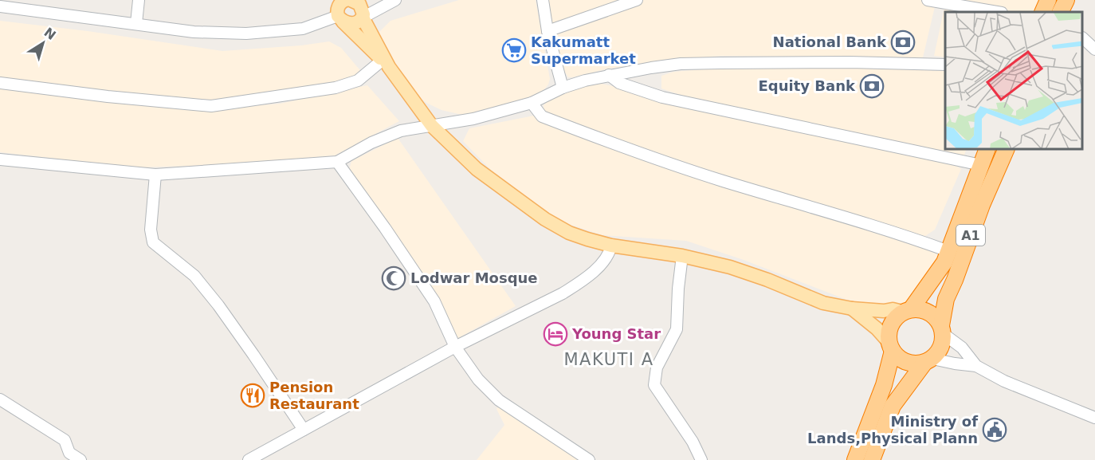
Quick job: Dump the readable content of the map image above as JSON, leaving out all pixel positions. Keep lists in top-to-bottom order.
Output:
{
  "streets": {
    "highway": ["A1"]
  },
  "districts": ["MAKUTI A"],
  "places": {
    "bank": ["National Bank", "Equity Bank"],
    "supermarket": ["Kakumatt Supermarket"],
    "mosque": ["Lodwar Mosque"],
    "hotel": ["Young Star"],
    "restaurant": ["Pension Restaurant"],
    "public building": ["Ministry of Lands,Physical Plann"]
  },
  "north": "top right"
}
